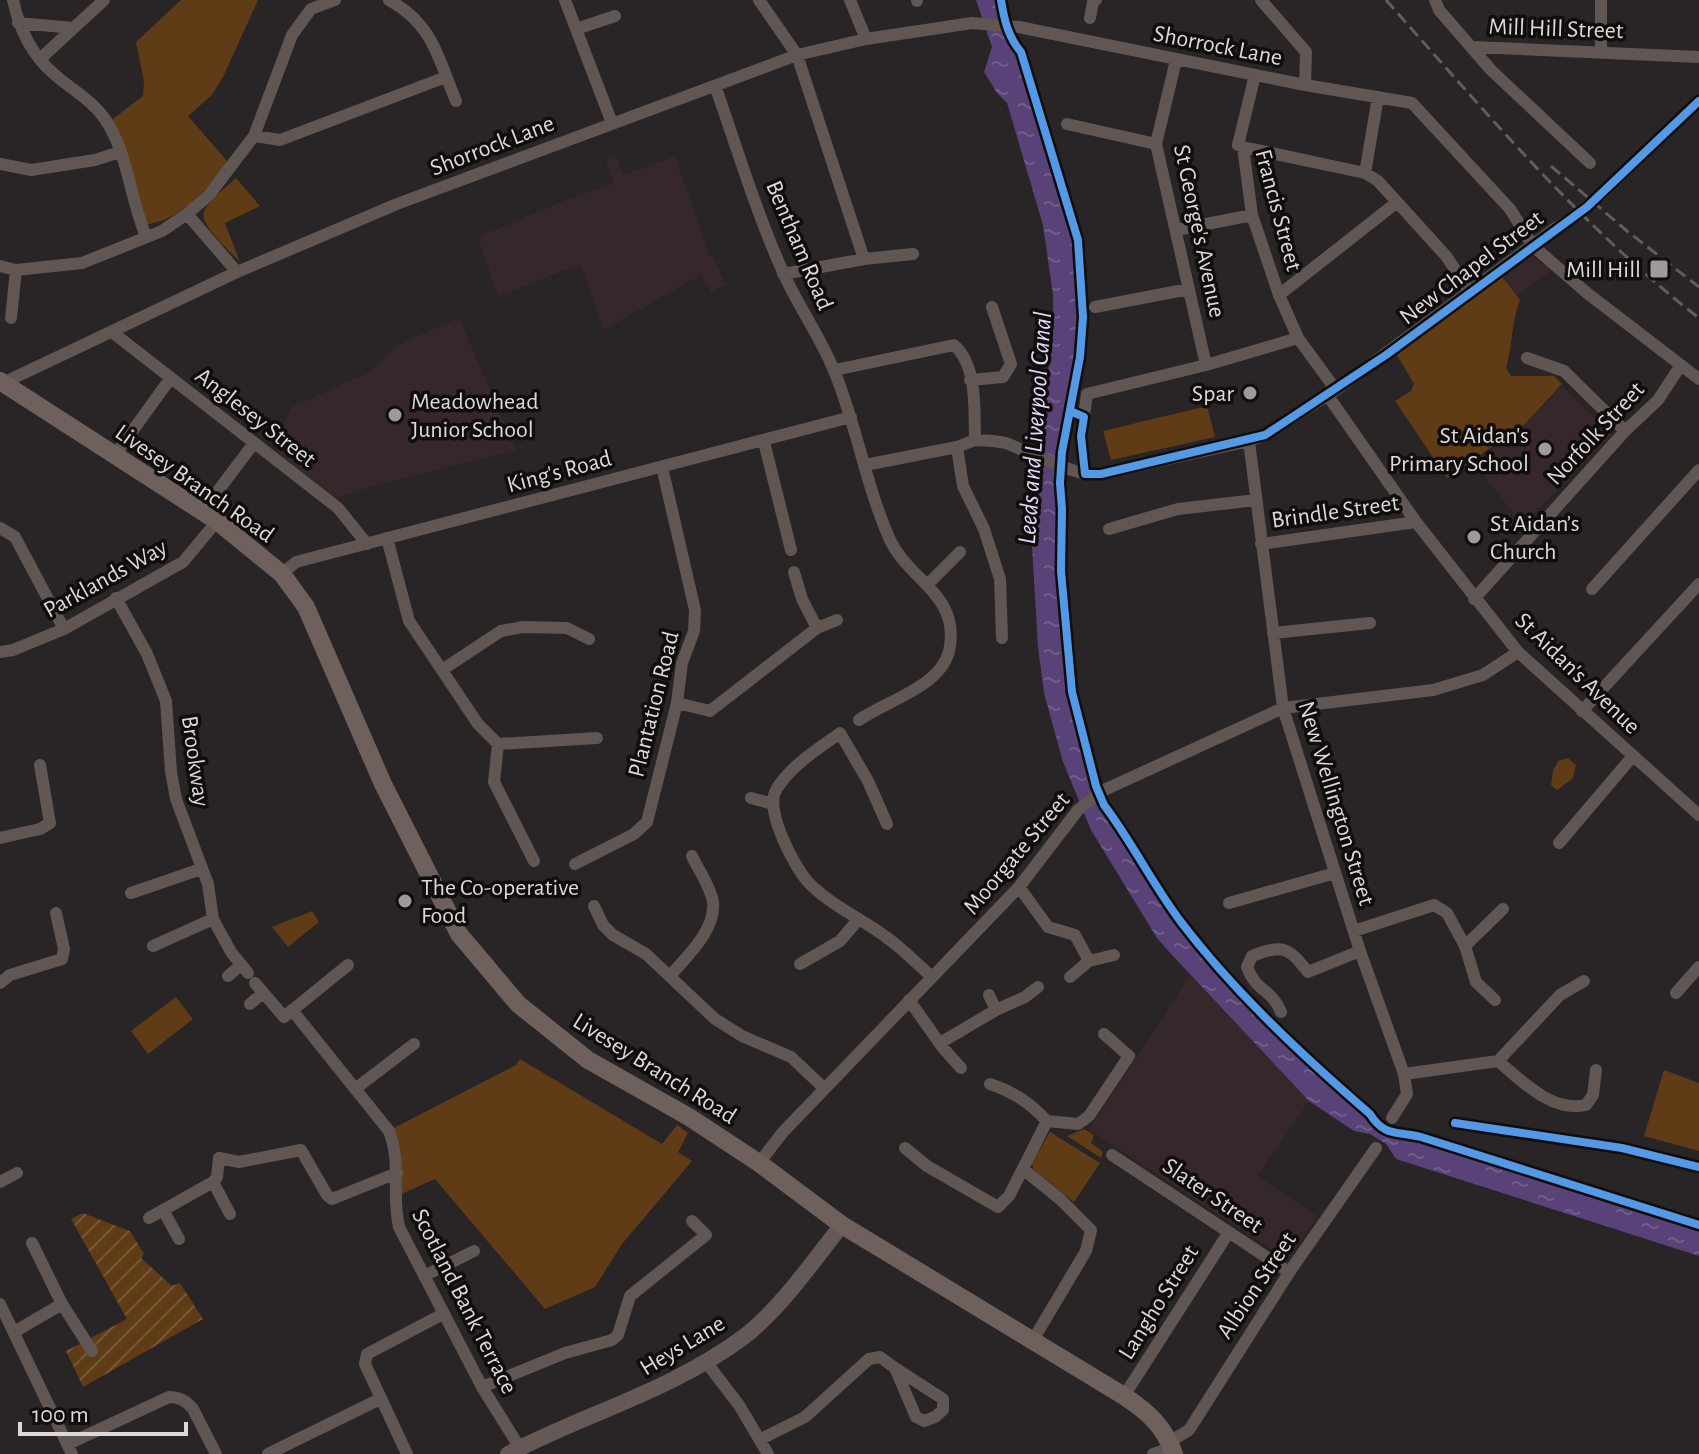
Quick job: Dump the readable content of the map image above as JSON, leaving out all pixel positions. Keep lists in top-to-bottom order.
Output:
{
  "streets": {
    "main road": ["Livesey Branch Road"],
    "street": [
      "Mill Hill Street",
      "Shorrock Lane",
      "Francis Street",
      "St George's Avenue",
      "Bentham Road",
      "New Chapel Street",
      "Anglesey Street",
      "Norfolk Street",
      "King's Road",
      "Brindle Street",
      "Parklands Way",
      "St Aidan's Avenue",
      "Plantation Road",
      "Brookway",
      "New Wellington Street",
      "Moorgate Street",
      "Slater Street",
      "Albion Street",
      "Scotland Bank Terrace",
      "Langho Street",
      "Heys Lane"
    ]
  },
  "crossings": [
    ["Shorrock Lane", "Francis Street"],
    ["Shorrock Lane", "St George's Avenue"],
    ["Shorrock Lane", "Bentham Road"],
    ["Shorrock Lane", "New Chapel Street"],
    ["Shorrock Lane", "Anglesey Street"],
    ["Shorrock Lane", "Norfolk Street"],
    ["Shorrock Lane", "Livesey Branch Road"],
    ["Francis Street", "New Chapel Street"],
    ["Francis Street", "St Aidan's Avenue"],
    ["Bentham Road", "King's Road"],
    ["New Chapel Street", "St Aidan's Avenue"],
    ["New Chapel Street", "New Wellington Street"],
    ["Anglesey Street", "King's Road"],
    ["Anglesey Street", "Parklands Way"],
    ["Norfolk Street", "St Aidan's Avenue"],
    ["King's Road", "Livesey Branch Road"],
    ["King's Road", "Plantation Road"],
    ["Livesey Branch Road", "Parklands Way"],
    ["Livesey Branch Road", "Moorgate Street"],
    ["Livesey Branch Road", "Albion Street"],
    ["Livesey Branch Road", "Langho Street"],
    ["Livesey Branch Road", "Heys Lane"],
    ["Brindle Street", "St Aidan's Avenue"],
    ["Brindle Street", "New Wellington Street"],
    ["Parklands Way", "Brookway"],
    ["St Aidan's Avenue", "Moorgate Street"],
    ["New Wellington Street", "Moorgate Street"],
    ["Slater Street", "Albion Street"],
    ["Slater Street", "Langho Street"],
    ["Scotland Bank Terrace", "Heys Lane"]
  ],
  "water": ["Leeds and Liverpool Canal"],
  "places": {
    "transit": ["Mill Hill"],
    "other": [
      "Spar",
      "Meadowhead Junior School",
      "St Aidan's Primary School",
      "St Aidan’s Church",
      "The Co-operative Food"
    ]
  },
  "scale_bar": "100 m"
}
